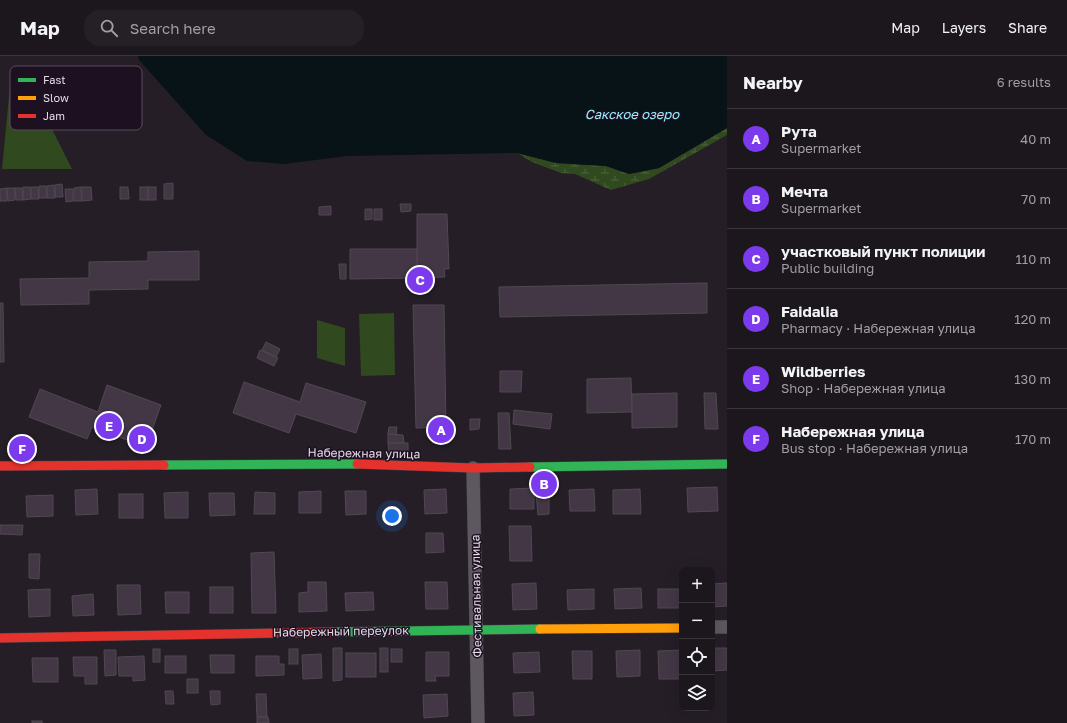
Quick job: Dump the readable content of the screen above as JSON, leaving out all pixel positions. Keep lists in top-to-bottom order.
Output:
{
  "streets": {
    "street": ["Набережная улица", "Фестивальная улица", "Набережный переулок"]
  },
  "crossings": [
    ["Набережная улица", "Фестивальная улица"],
    ["Фестивальная улица", "Набережный переулок"]
  ],
  "water": ["Сакское озеро"],
  "legend": ["Fast", "Slow", "Jam"],
  "page": {
    "header": "Map",
    "search": "Search here",
    "nav": ["Map", "Layers", "Share"],
    "heading": ["Nearby", "6 results"],
    "list": [
      {
        "mark": "A",
        "name": "Рута",
        "note": "Supermarket",
        "value": "40 m"
      },
      {
        "mark": "B",
        "name": "Мечта",
        "note": "Supermarket",
        "value": "70 m"
      },
      {
        "mark": "C",
        "name": "участковый пункт полиции",
        "note": "Public building",
        "value": "110 m"
      },
      {
        "mark": "D",
        "name": "Faidalia",
        "note": "Pharmacy · Набережная улица",
        "value": "120 m"
      },
      {
        "mark": "E",
        "name": "Wildberries",
        "note": "Shop · Набережная улица",
        "value": "130 m"
      },
      {
        "mark": "F",
        "name": "Набережная улица",
        "note": "Bus stop · Набережная улица",
        "value": "170 m"
      }
    ],
    "pins": [
      "C",
      "E",
      "A",
      "D",
      "F",
      "B"
    ],
    "map_buttons": ["+", "−"]
  }
}
